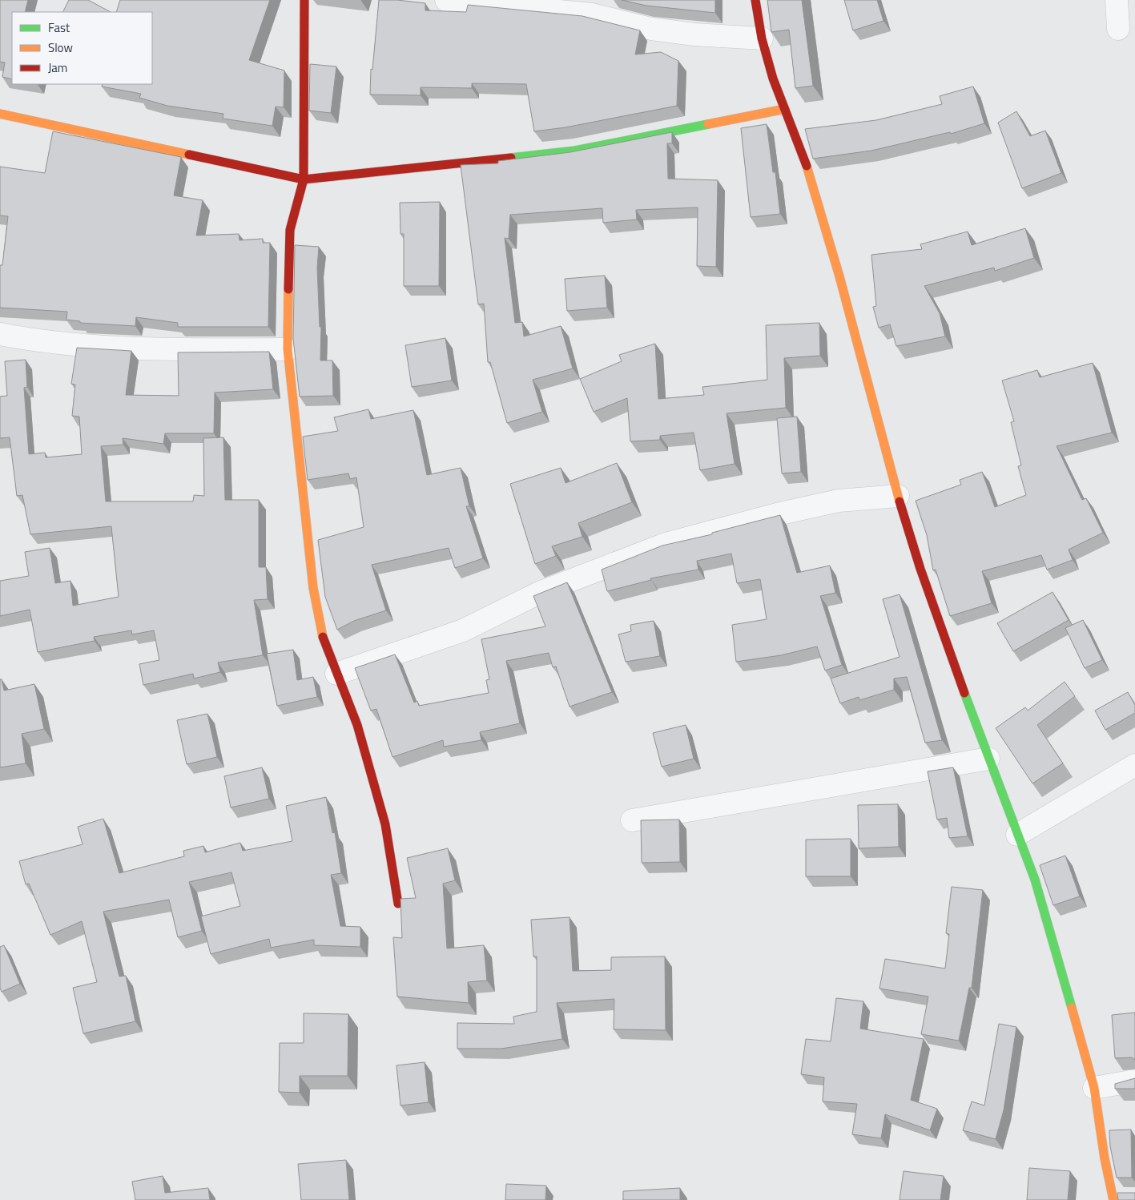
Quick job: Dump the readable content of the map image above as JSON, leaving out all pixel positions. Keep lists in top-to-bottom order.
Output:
{
  "legend": ["Fast", "Slow", "Jam"]
}
